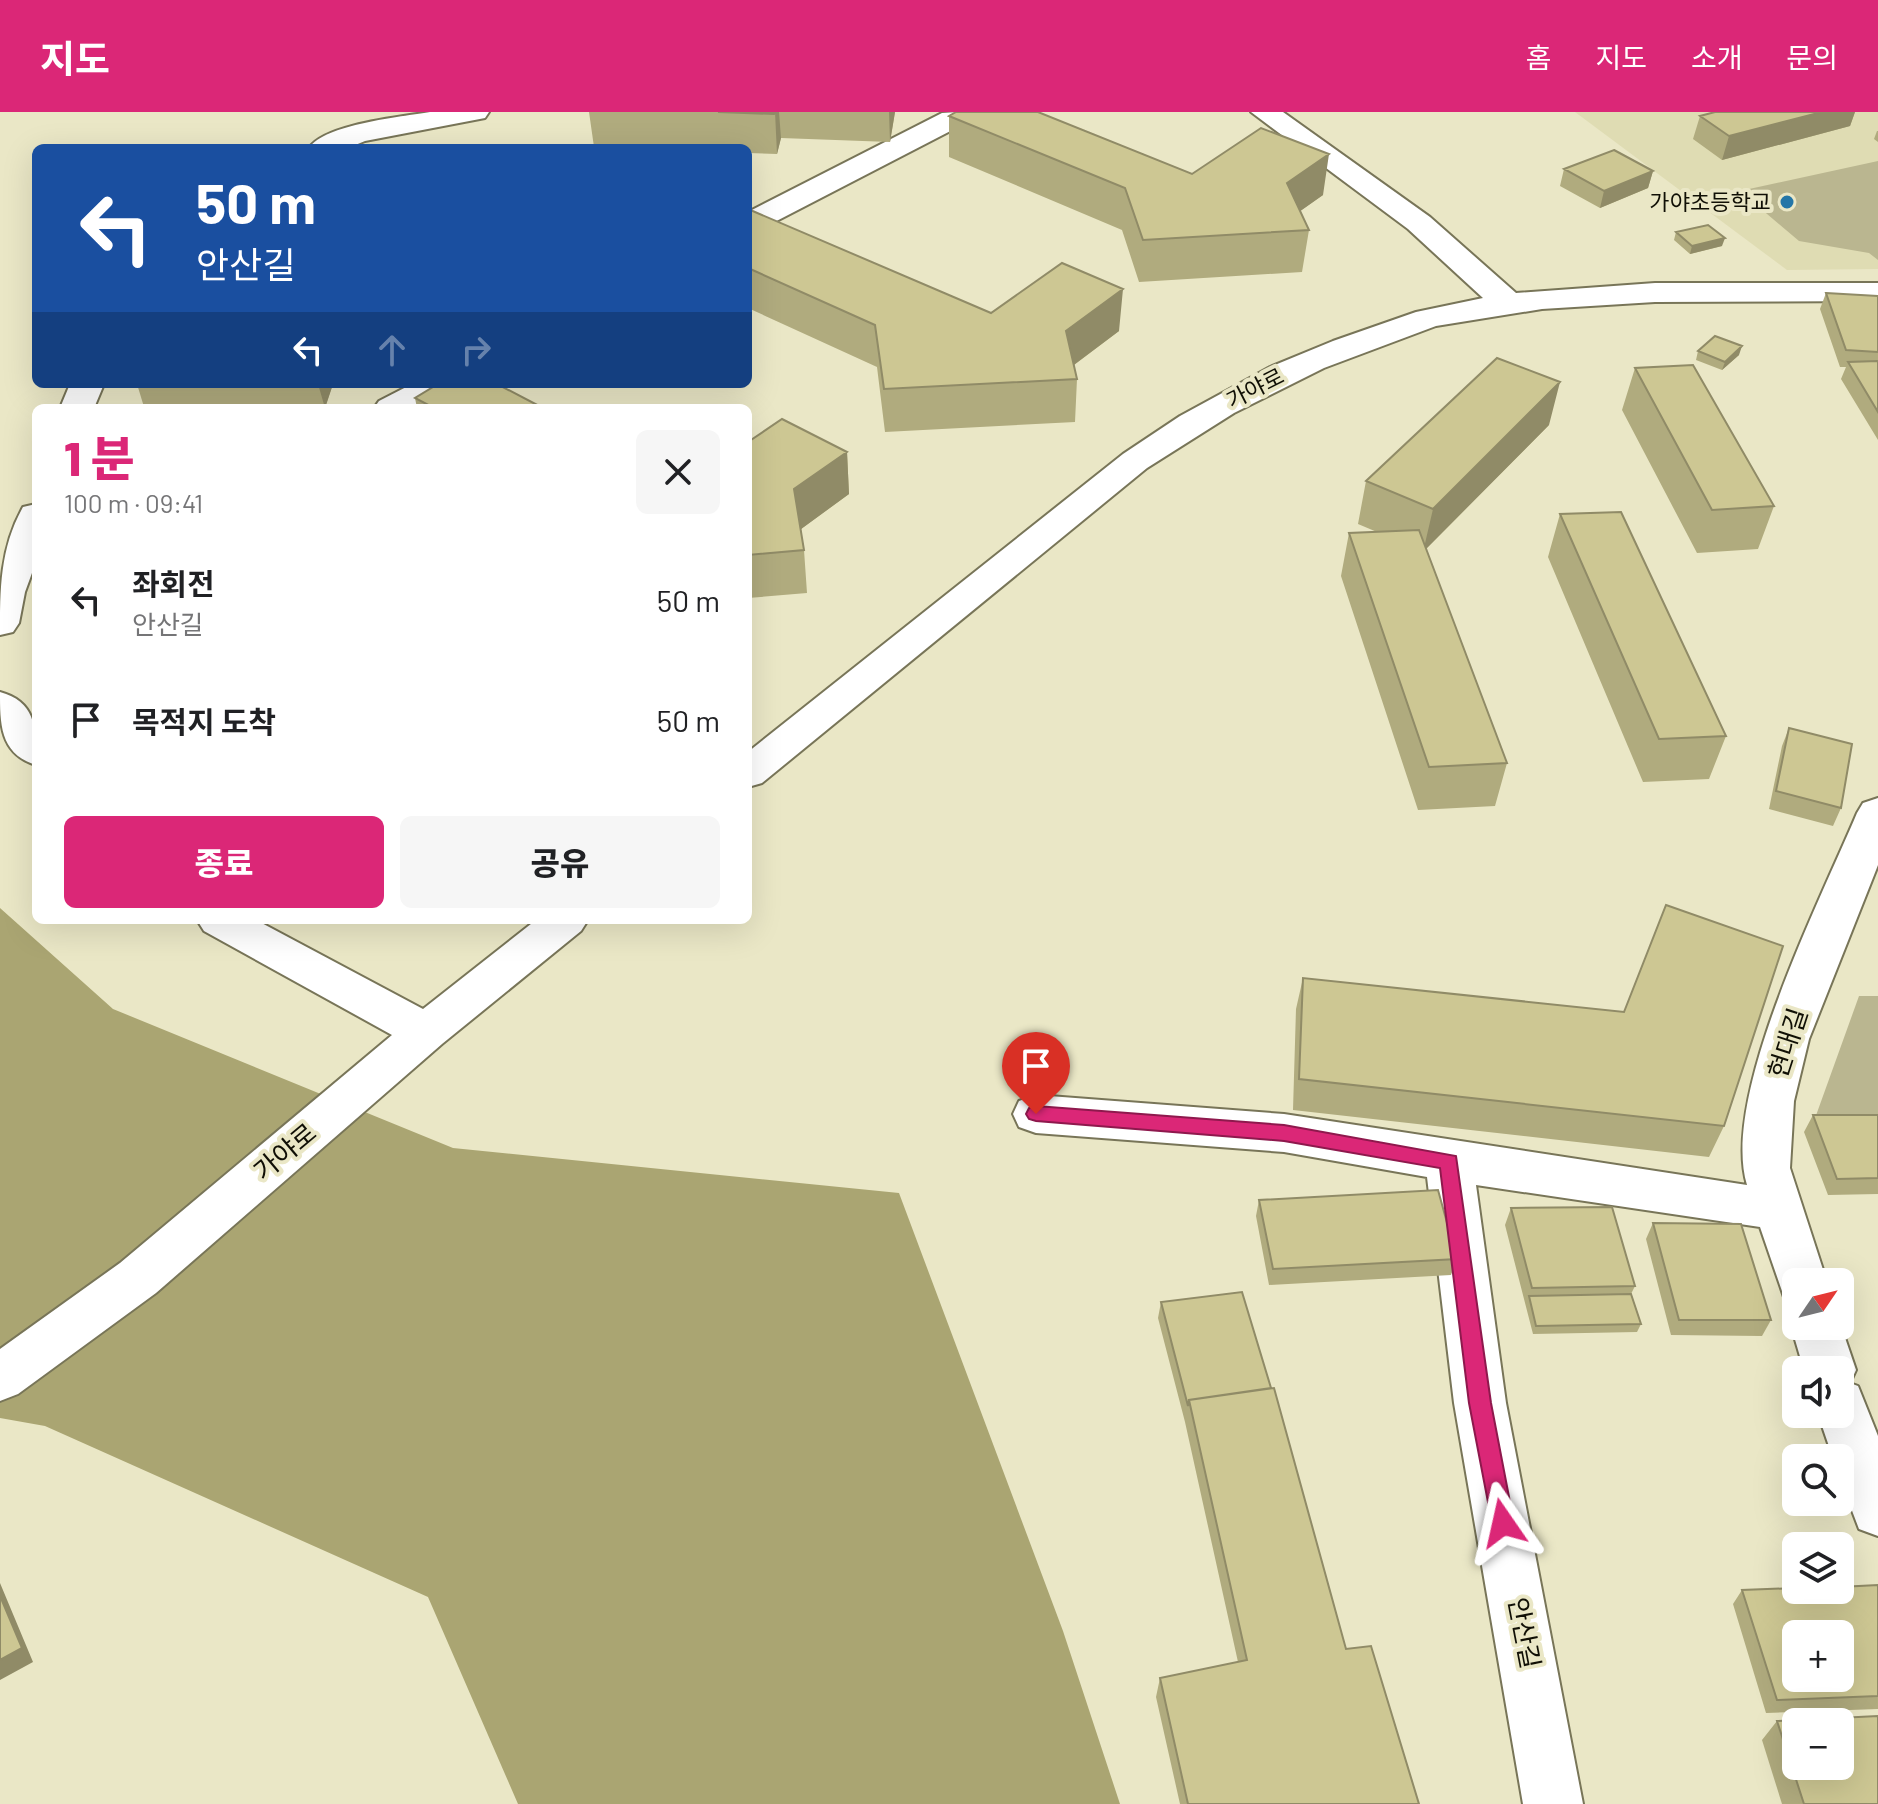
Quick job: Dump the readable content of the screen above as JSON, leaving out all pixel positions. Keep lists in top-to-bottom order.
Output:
{
  "streets": {
    "street": ["가야로", "현대길", "안산길"]
  },
  "places": ["가야초등학교"],
  "north": "top right",
  "page": {
    "header": "지도",
    "nav": [
      "홈",
      "지도",
      "소개",
      "문의"
    ],
    "turn": ["50 m", "안산길"],
    "heading": ["1 분", "100 m · 09:41"],
    "list": [
      {
        "name": "좌회전",
        "note": "안산길",
        "value": "50 m"
      },
      {
        "name": "목적지 도착",
        "value": "50 m"
      }
    ],
    "buttons": ["종료", "공유"],
    "map_buttons": ["+", "−"]
  }
}
